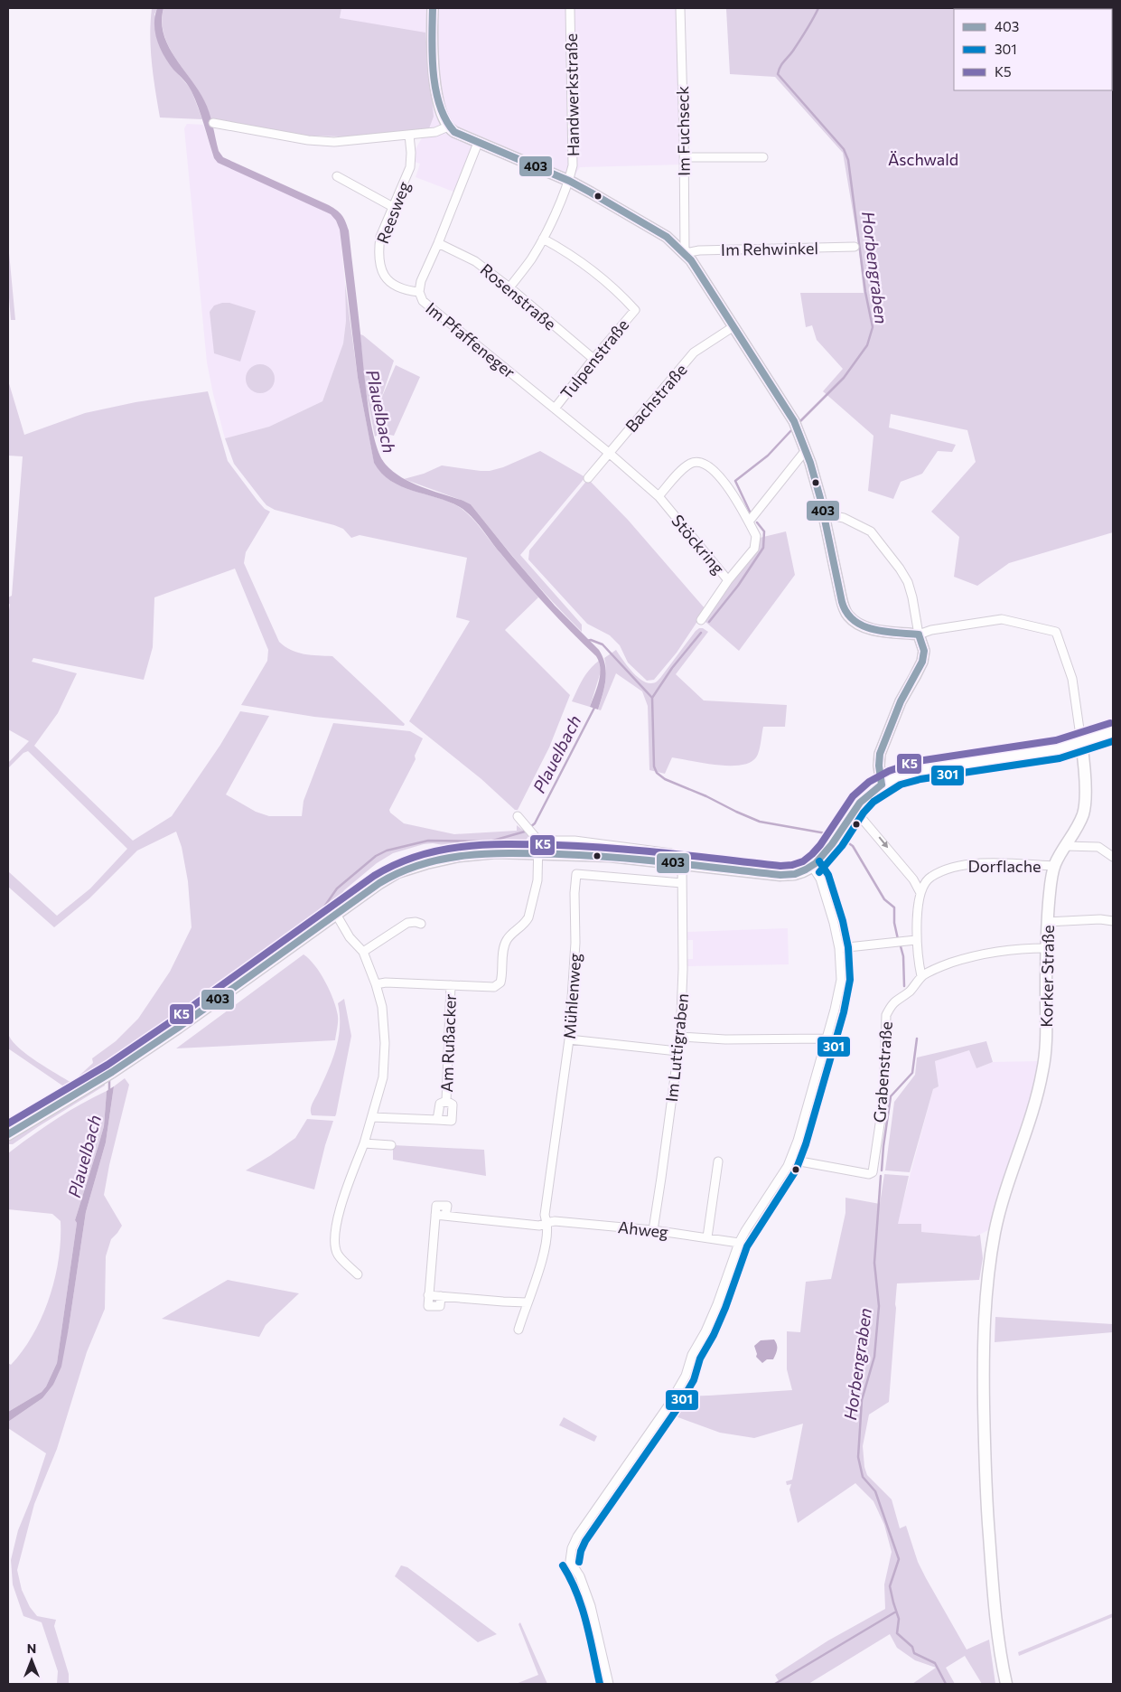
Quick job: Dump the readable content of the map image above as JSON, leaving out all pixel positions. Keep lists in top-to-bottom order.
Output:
{
  "streets": {
    "main road": ["Korker Straße"],
    "street": [
      "Handwerkstraße",
      "Im Fuchseck",
      "Reesweg",
      "Im Rehwinkel",
      "Rosenstraße",
      "Im Pfaffeneger",
      "Tulpenstraße",
      "Bachstraße",
      "Stöckring",
      "Dorflache",
      "Mühlenweg",
      "Am Rußacker",
      "Im Luttigraben",
      "Grabenstraße",
      "Ahweg"
    ]
  },
  "crossings": [
    ["Handwerkstraße", "Rosenstraße"],
    ["Handwerkstraße", "Tulpenstraße"],
    ["Im Fuchseck", "Im Rehwinkel"],
    ["Reesweg", "Im Pfaffeneger"],
    ["Rosenstraße", "Im Pfaffeneger"],
    ["Rosenstraße", "Tulpenstraße"],
    ["Im Pfaffeneger", "Tulpenstraße"],
    ["Im Pfaffeneger", "Bachstraße"],
    ["Im Pfaffeneger", "Stöckring"],
    ["Bachstraße", "Stöckring"],
    ["Dorflache", "Korker Straße"],
    ["Korker Straße", "Grabenstraße"],
    ["Mühlenweg", "Im Luttigraben"],
    ["Mühlenweg", "Ahweg"],
    ["Im Luttigraben", "Ahweg"]
  ],
  "water": ["Horbengraben", "Plauelbach"],
  "parks": ["Äschwald"],
  "lines": ["transit line 403", "transit line K5", "transit line 301"],
  "legend": ["403", "301", "K5"],
  "north": "top"
}
